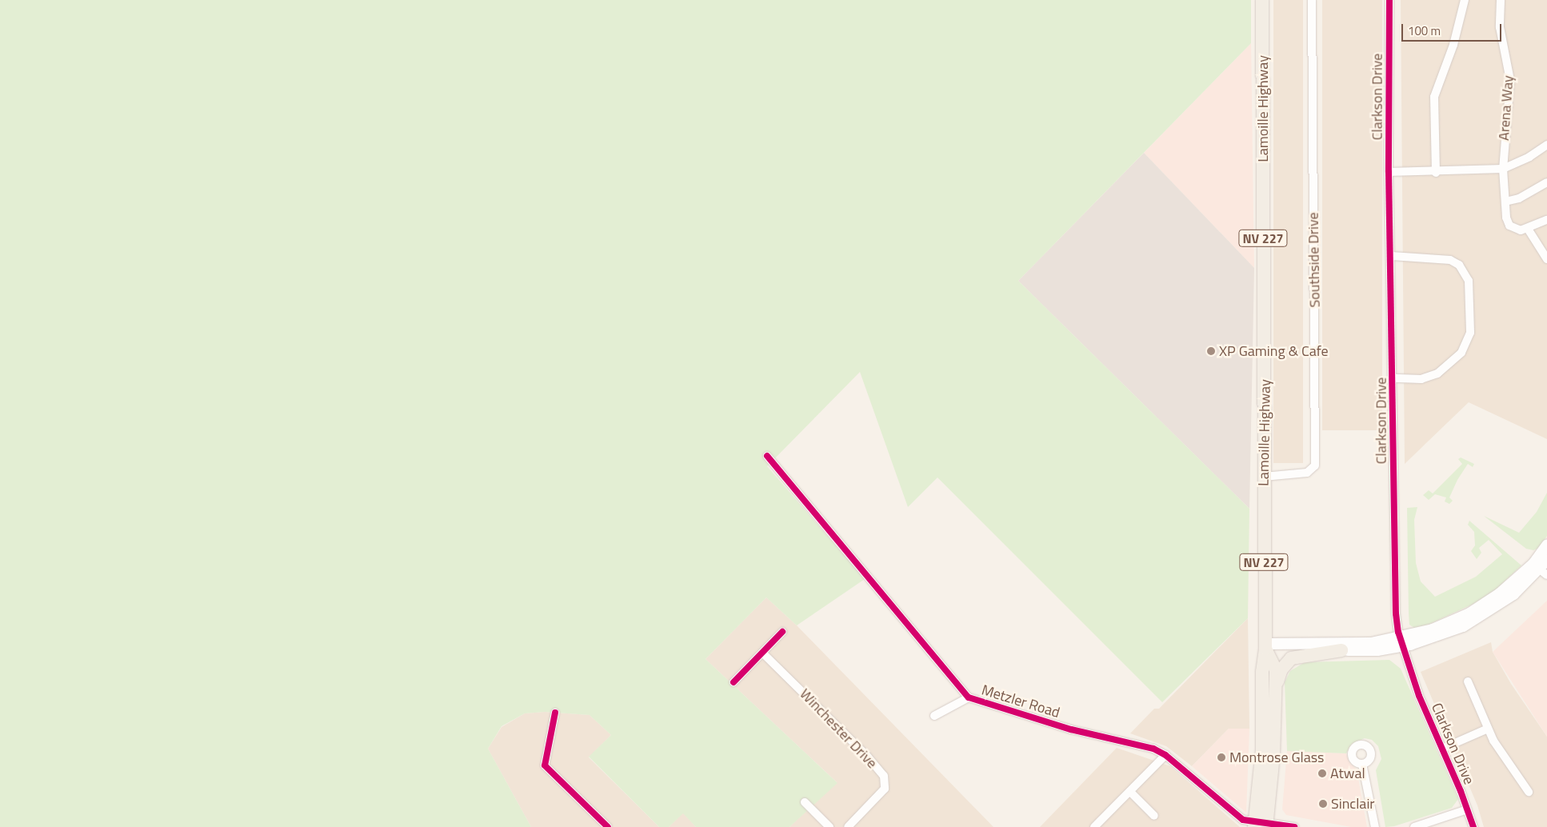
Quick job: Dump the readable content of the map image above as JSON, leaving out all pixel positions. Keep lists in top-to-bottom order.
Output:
{
  "streets": {
    "main road": ["Lamoille Highway", "NV 227"],
    "street": [
      "Clarkson Drive",
      "Arena Way",
      "Southside Drive",
      "Metzler Road",
      "Winchester Drive"
    ]
  },
  "crossings": [
    ["Lamoille Highway", "Southside Drive"],
    ["Lamoille Highway", "Metzler Road"]
  ],
  "places": [
    "XP Gaming & Cafe",
    "Montrose Glass",
    "Atwal",
    "Sinclair"
  ],
  "scale_bar": "100 m"
}
